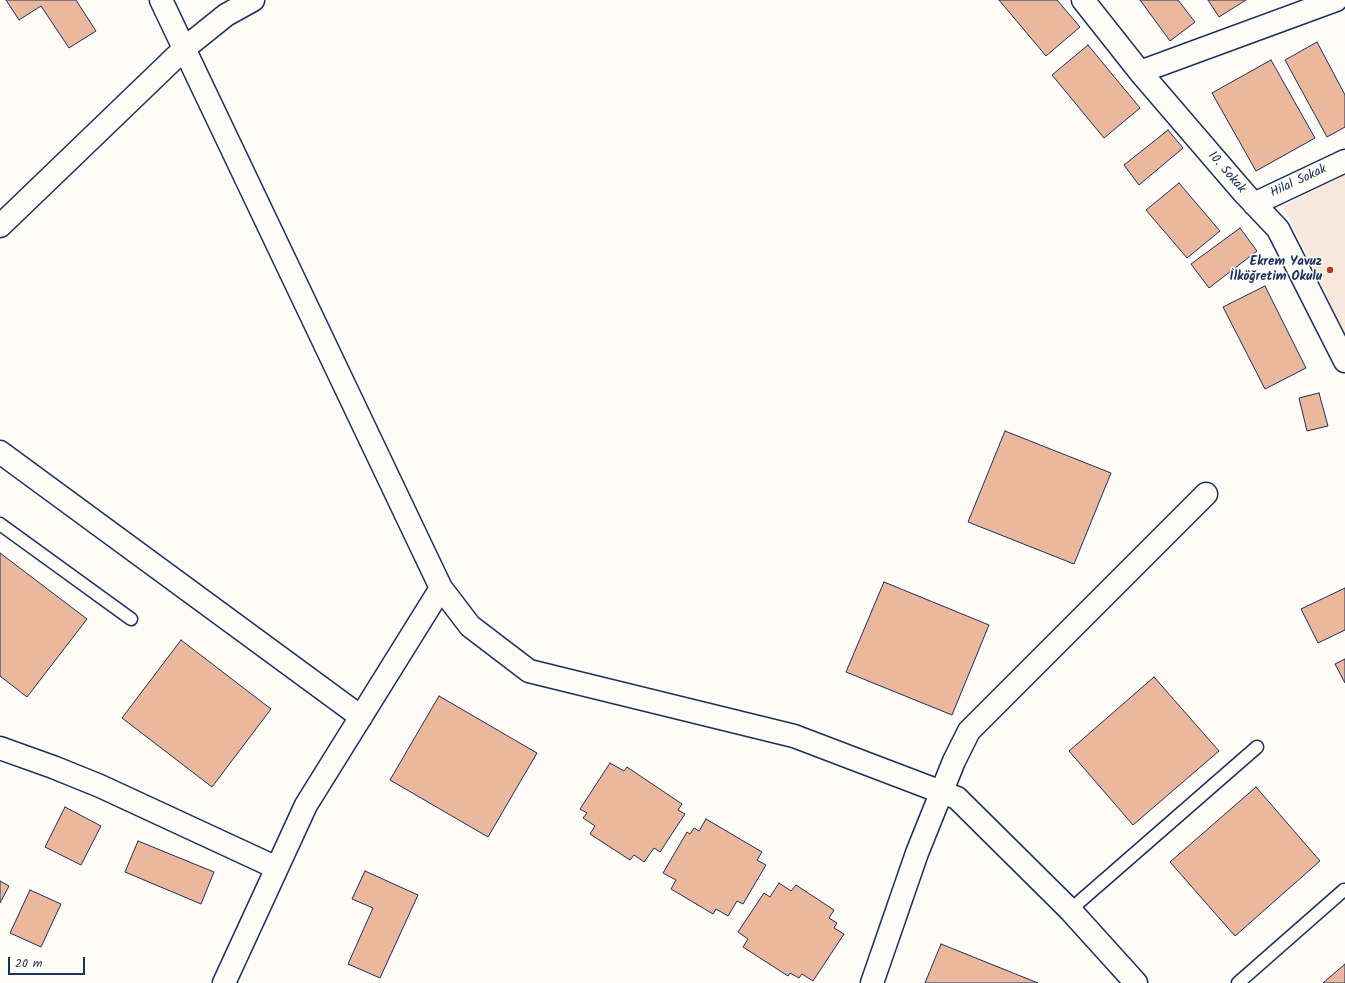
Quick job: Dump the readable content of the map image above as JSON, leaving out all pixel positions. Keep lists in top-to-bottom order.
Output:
{
  "streets": {
    "street": ["10. Sokak", "Hilal Sokak"]
  },
  "crossings": [
    ["10. Sokak", "Hilal Sokak"]
  ],
  "places": ["Ekrem Yavuz İlköğretim Okulu"],
  "scale_bar": "20 m"
}
